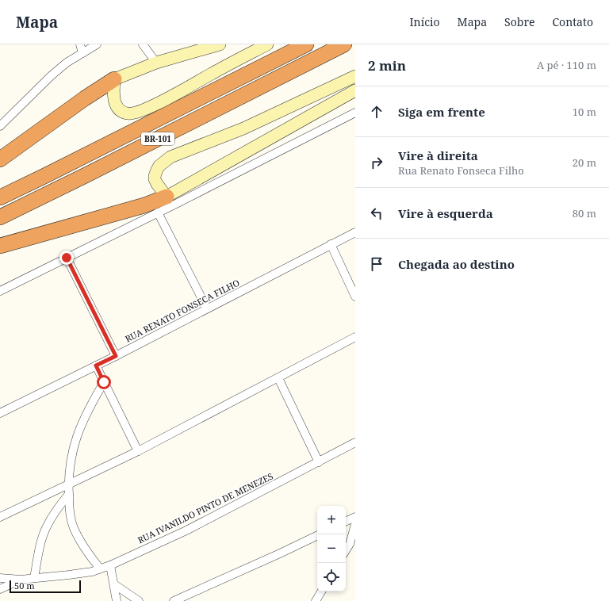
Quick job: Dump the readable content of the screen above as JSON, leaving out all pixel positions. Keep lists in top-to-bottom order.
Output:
{
  "streets": {
    "highway": ["BR-101"],
    "street": ["RUA RENATO FONSECA FILHO", "RUA IVANILDO PINTO DE MENEZES"]
  },
  "scale_bar": "50 m",
  "page": {
    "header": "Mapa",
    "nav": [
      "Início",
      "Mapa",
      "Sobre",
      "Contato"
    ],
    "heading": ["2 min", "A pé · 110 m"],
    "list": [
      ["Siga em frente", "10 m"],
      ["Vire à direita", "Rua Renato Fonseca Filho", "20 m"],
      ["Vire à esquerda", "80 m"],
      "Chegada ao destino"
    ],
    "map_buttons": ["+", "−"],
    "scale": "50 m"
  }
}
